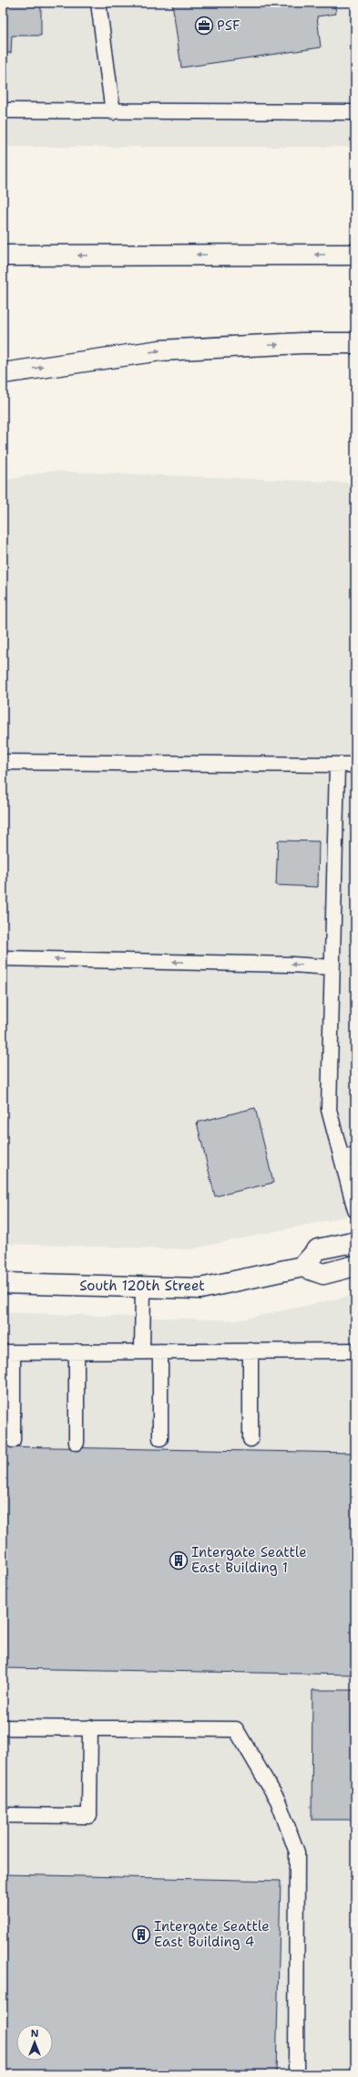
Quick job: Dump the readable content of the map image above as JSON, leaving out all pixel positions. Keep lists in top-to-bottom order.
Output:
{
  "streets": {
    "main road": ["South 120th Street"]
  },
  "places": {
    "office": ["PSF"],
    "building": ["Intergate Seattle East Building 1", "Intergate Seattle East Building 4"]
  },
  "north": "top"
}
